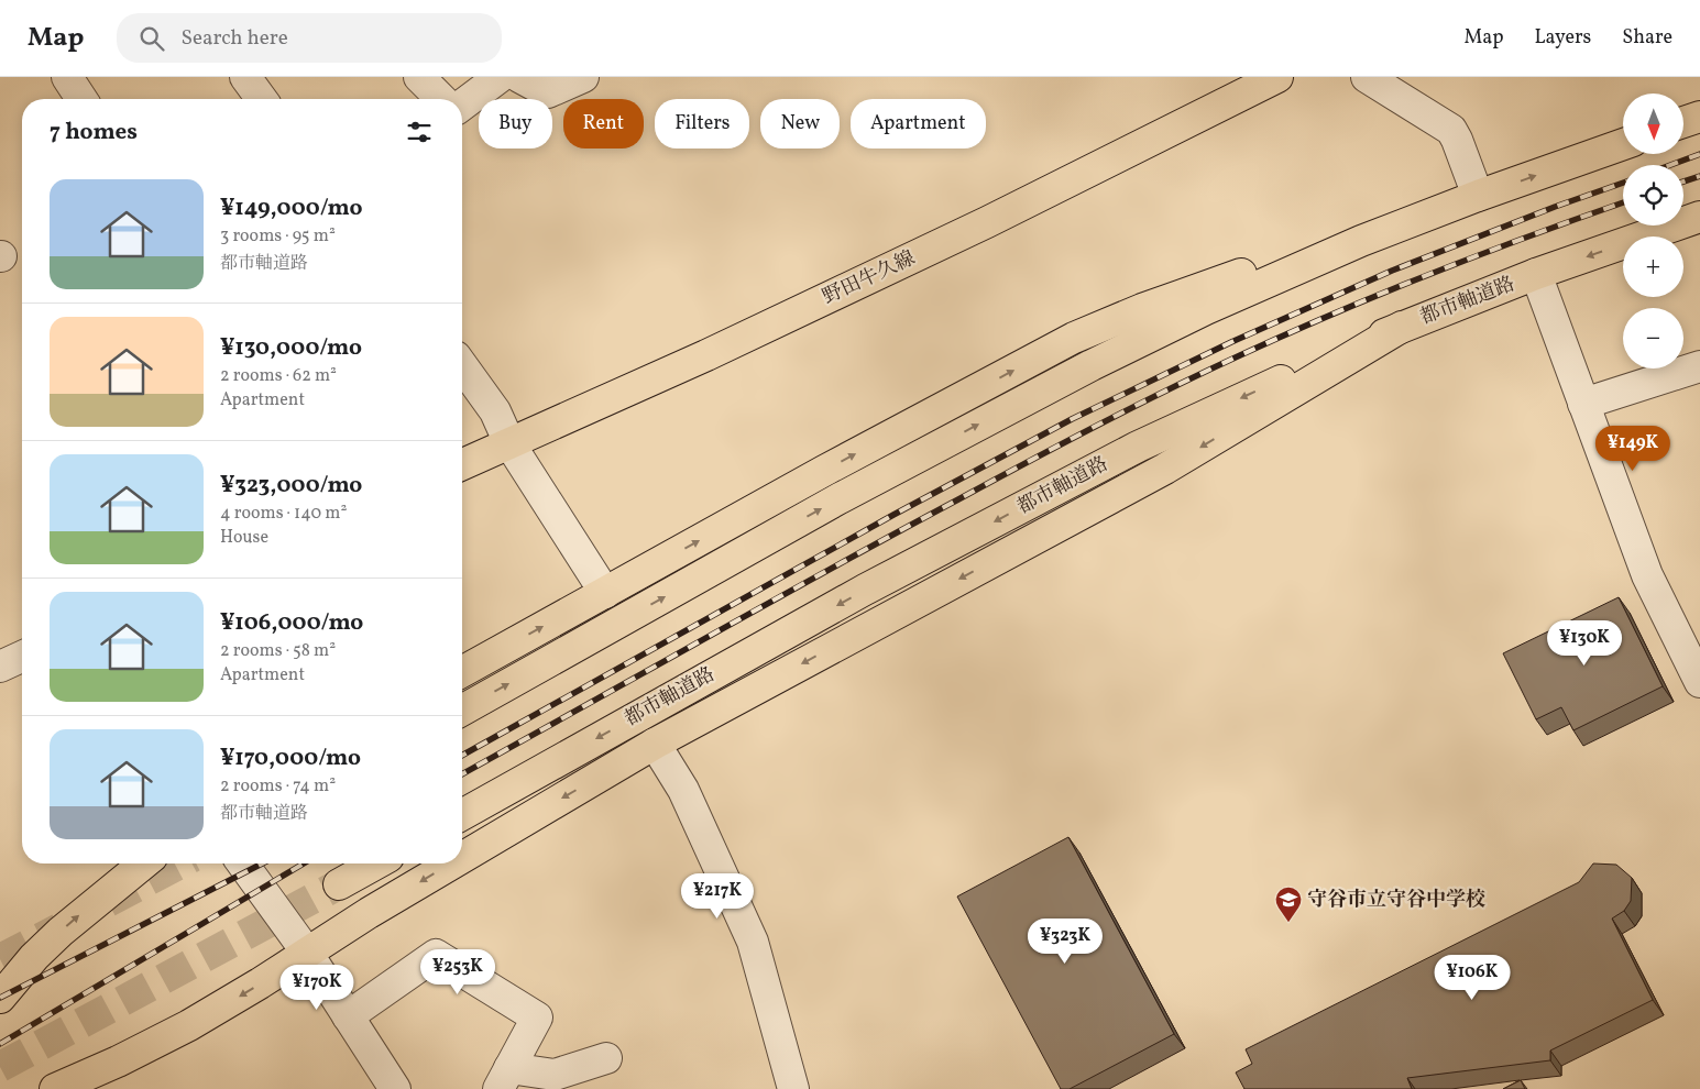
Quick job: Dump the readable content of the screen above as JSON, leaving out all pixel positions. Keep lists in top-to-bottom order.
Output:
{
  "streets": {
    "main road": ["野田牛久線", "都市軸道路"]
  },
  "places": {
    "school or university": ["守谷市立守谷中学校"]
  },
  "north": "bottom",
  "page": {
    "header": "Map",
    "search": "Search here",
    "nav": ["Map", "Layers", "Share"],
    "map_buttons": ["+", "−"],
    "chip": [
      "Buy",
      "Rent",
      "Filters",
      "New",
      "Apartment"
    ],
    "heading": "7 homes",
    "list": [
      {
        "name": "¥149,000/mo",
        "note": "3 rooms · 95 m² · 都市軸道路"
      },
      {
        "name": "¥130,000/mo",
        "note": "2 rooms · 62 m² · Apartment"
      },
      {
        "name": "¥323,000/mo",
        "note": "4 rooms · 140 m² · House"
      },
      {
        "name": "¥106,000/mo",
        "note": "2 rooms · 58 m² · Apartment"
      },
      {
        "name": "¥170,000/mo",
        "note": "2 rooms · 74 m² · 都市軸道路"
      }
    ],
    "price": [
      "¥149K",
      "¥130K",
      "¥217K",
      "¥323K",
      "¥253K",
      "¥106K",
      "¥170K"
    ]
  }
}
